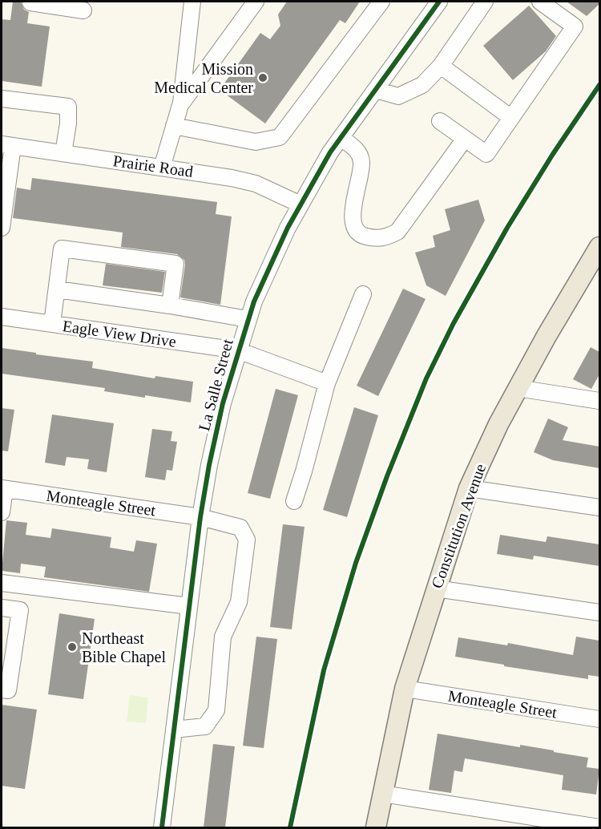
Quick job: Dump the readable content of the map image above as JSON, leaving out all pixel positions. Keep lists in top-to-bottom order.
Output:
{
  "streets": {
    "main road": ["Constitution Avenue"],
    "street": [
      "Prairie Road",
      "Eagle View Drive",
      "La Salle Street",
      "Monteagle Street"
    ]
  },
  "crossings": [
    ["Prairie Road", "La Salle Street"],
    ["Eagle View Drive", "La Salle Street"],
    ["La Salle Street", "Monteagle Street"],
    ["Monteagle Street", "Constitution Avenue"]
  ],
  "places": ["Mission Medical Center", "Northeast Bible Chapel"]
}
